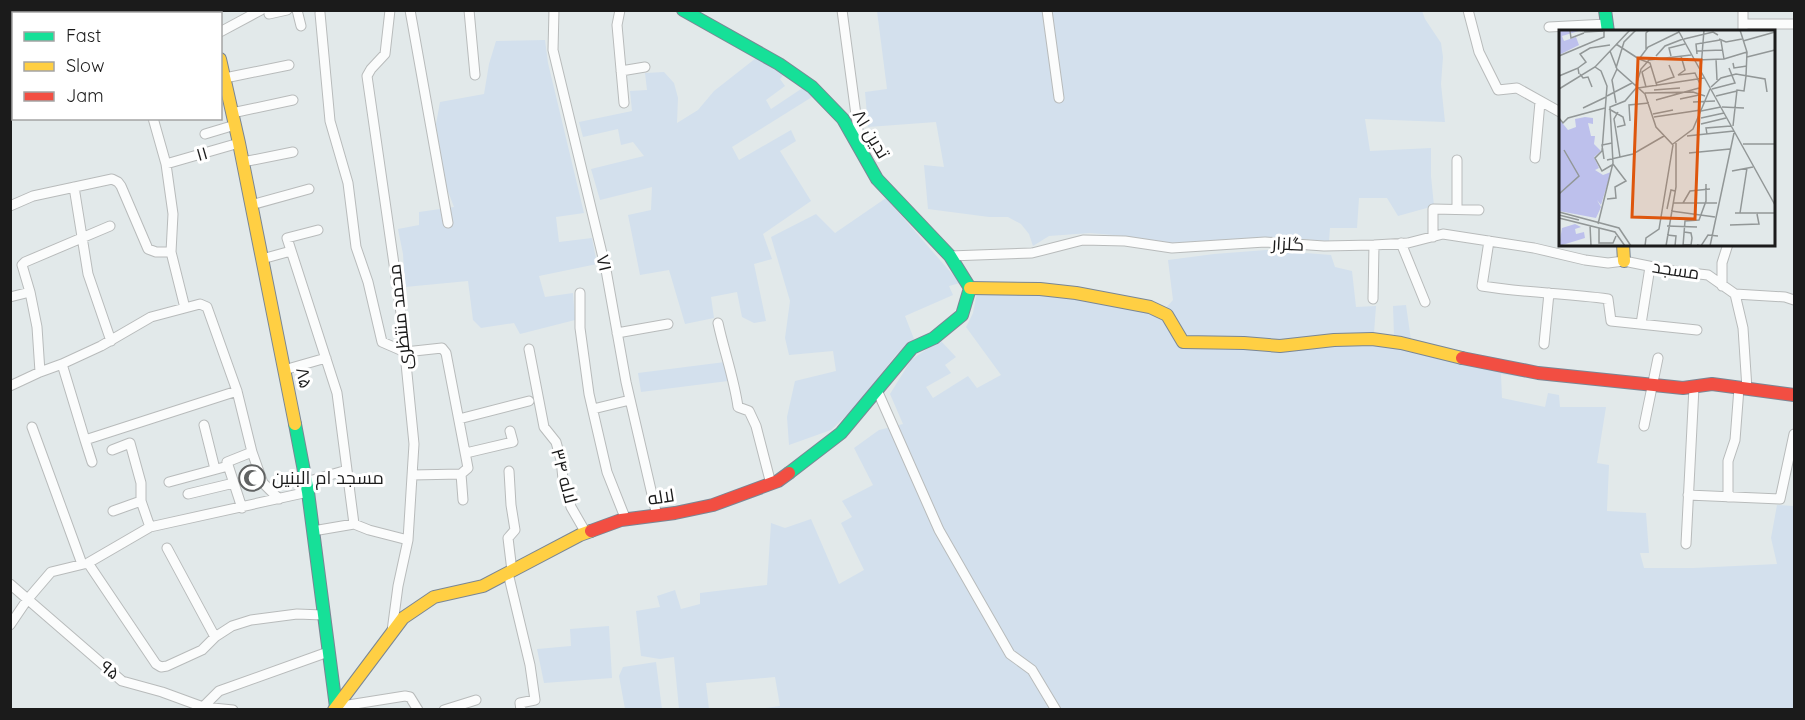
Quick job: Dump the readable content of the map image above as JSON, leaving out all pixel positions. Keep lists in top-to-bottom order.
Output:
{
  "streets": {
    "street": [
      "تدین ۸۱",
      "۱۱",
      "گلزار",
      "۷۱",
      "مسجد",
      "محمد منتظری",
      "۸۵",
      "لاله ۳۴",
      "لاله",
      "۹۵"
    ]
  },
  "crossings": [
    ["تدین ۸۱", "گلزار"],
    ["تدین ۸۱", "لاله"],
    ["۱۱", "۸۵"],
    ["گلزار", "مسجد"],
    ["۷۱", "لاله"],
    ["محمد منتظری", "لاله"],
    ["۸۵", "لاله"],
    ["لاله ۳۴", "لاله"]
  ],
  "places": {
    "mosque": ["مسجد ام البنین"]
  },
  "legend": ["Fast", "Slow", "Jam"]
}
